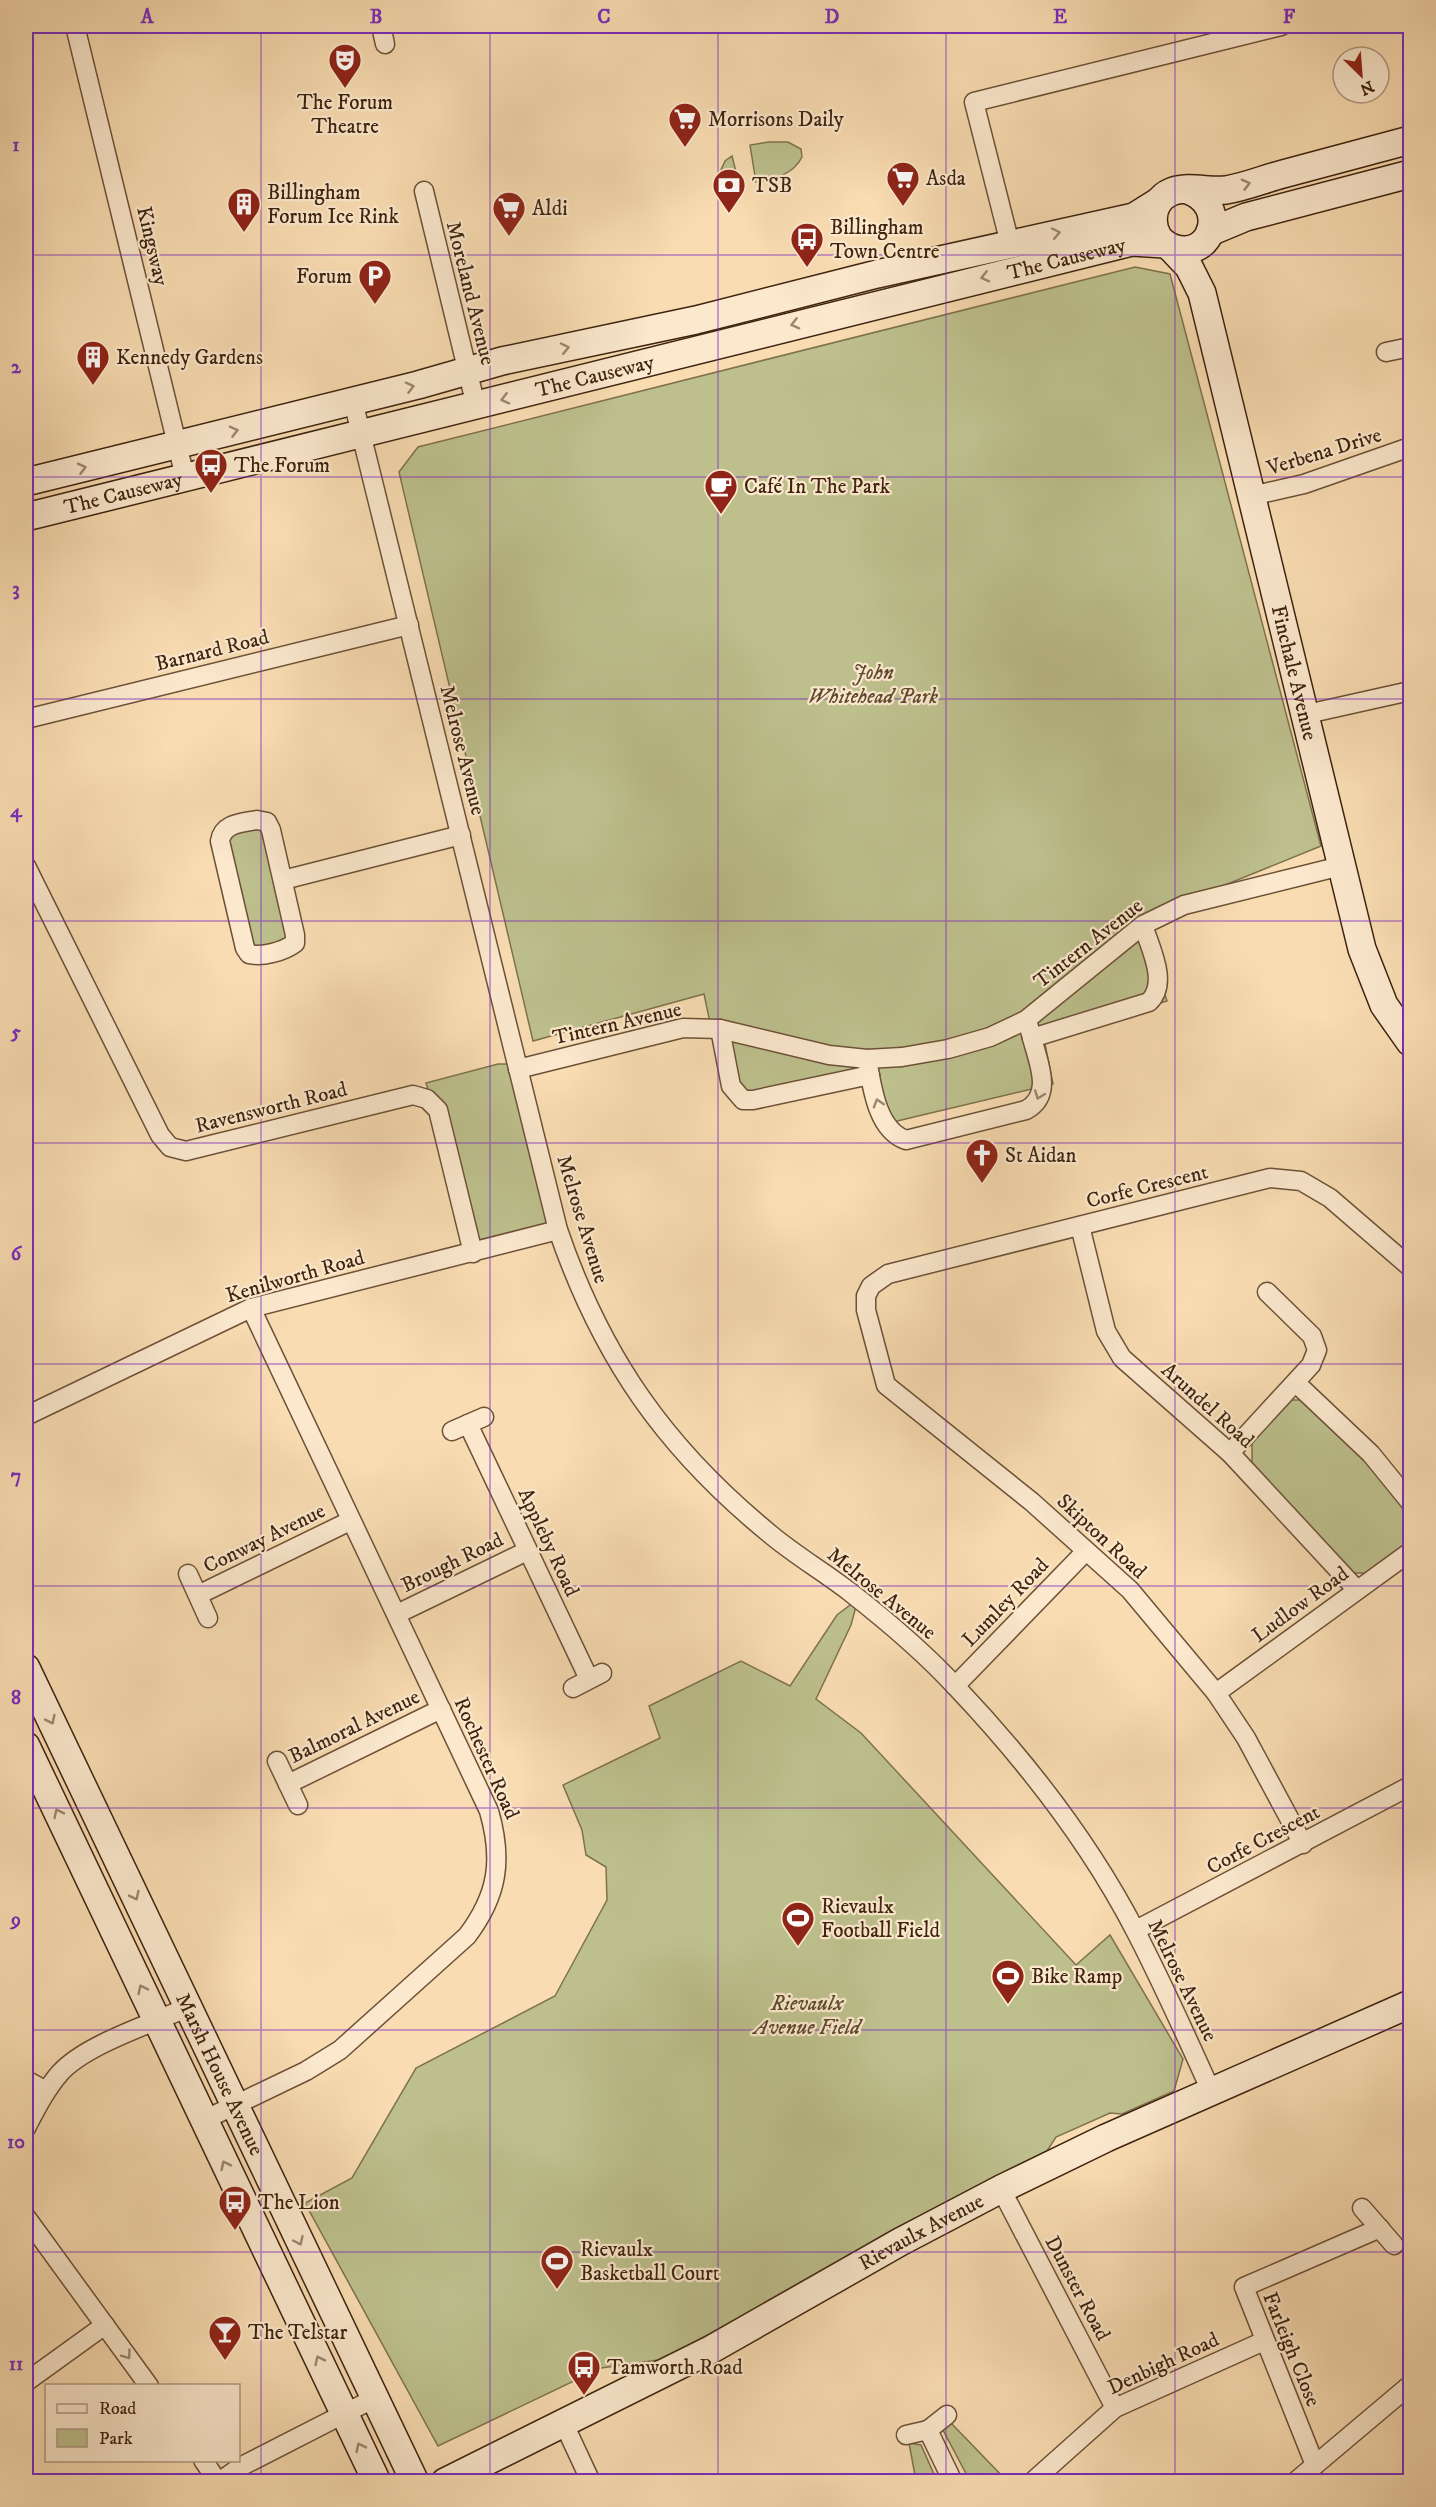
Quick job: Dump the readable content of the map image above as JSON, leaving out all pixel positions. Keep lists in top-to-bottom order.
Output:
{
  "streets": {
    "street": [
      "Kingsway",
      "The Causeway",
      "Moreland Avenue",
      "Verbena Drive",
      "Barnard Road",
      "Finchale Avenue",
      "Melrose Avenue",
      "Tintern Avenue",
      "Ravensworth Road",
      "Corfe Crescent",
      "Kenilworth Road",
      "Arundel Road",
      "Skipton Road",
      "Conway Avenue",
      "Appleby Road",
      "Brough Road",
      "Lumley Road",
      "Ludlow Road",
      "Balmoral Avenue",
      "Rochester Road",
      "Marsh House Avenue",
      "Rievaulx Avenue",
      "Dunster Road",
      "Farleigh Close",
      "Denbigh Road"
    ]
  },
  "crossings": [
    ["Kingsway", "The Causeway"],
    ["The Causeway", "Moreland Avenue"],
    ["The Causeway", "Finchale Avenue"],
    ["The Causeway", "Melrose Avenue"],
    ["Verbena Drive", "Finchale Avenue"],
    ["Barnard Road", "Melrose Avenue"],
    ["Finchale Avenue", "Tintern Avenue"],
    ["Melrose Avenue", "Tintern Avenue"],
    ["Melrose Avenue", "Corfe Crescent"],
    ["Melrose Avenue", "Kenilworth Road"],
    ["Melrose Avenue", "Lumley Road"],
    ["Melrose Avenue", "Rievaulx Avenue"],
    ["Ravensworth Road", "Kenilworth Road"],
    ["Corfe Crescent", "Arundel Road"],
    ["Corfe Crescent", "Skipton Road"],
    ["Kenilworth Road", "Rochester Road"],
    ["Arundel Road", "Ludlow Road"],
    ["Skipton Road", "Lumley Road"],
    ["Skipton Road", "Ludlow Road"],
    ["Conway Avenue", "Rochester Road"],
    ["Appleby Road", "Brough Road"],
    ["Brough Road", "Rochester Road"],
    ["Balmoral Avenue", "Rochester Road"],
    ["Rochester Road", "Marsh House Avenue"],
    ["Rievaulx Avenue", "Dunster Road"],
    ["Dunster Road", "Denbigh Road"],
    ["Farleigh Close", "Denbigh Road"]
  ],
  "parks": ["John Whitehead Park", "Rievaulx Avenue Field"],
  "places": {
    "theatre": ["The Forum Theatre"],
    "supermarket": ["Morrisons Daily", "Asda", "Aldi"],
    "bank": ["TSB"],
    "building": ["Billingham Forum Ice Rink", "Kennedy Gardens"],
    "bus stop": [
      "Billingham Town Centre",
      "The Forum",
      "The Lion",
      "Tamworth Road"
    ],
    "parking": ["Forum"],
    "cafe": ["Café In The Park"],
    "church": ["St Aidan"],
    "sports": ["Rievaulx Football Field", "Bike Ramp", "Rievaulx Basketball Court"],
    "bar": ["The Telstar"]
  },
  "legend": ["Road", "Park"],
  "north": "bottom right",
  "grid": {
    "columns": [
      "A",
      "B",
      "C",
      "D",
      "E",
      "F"
    ],
    "rows": [
      "1",
      "2",
      "3",
      "4",
      "5",
      "6",
      "7",
      "8",
      "9",
      "10",
      "11"
    ]
  }
}
